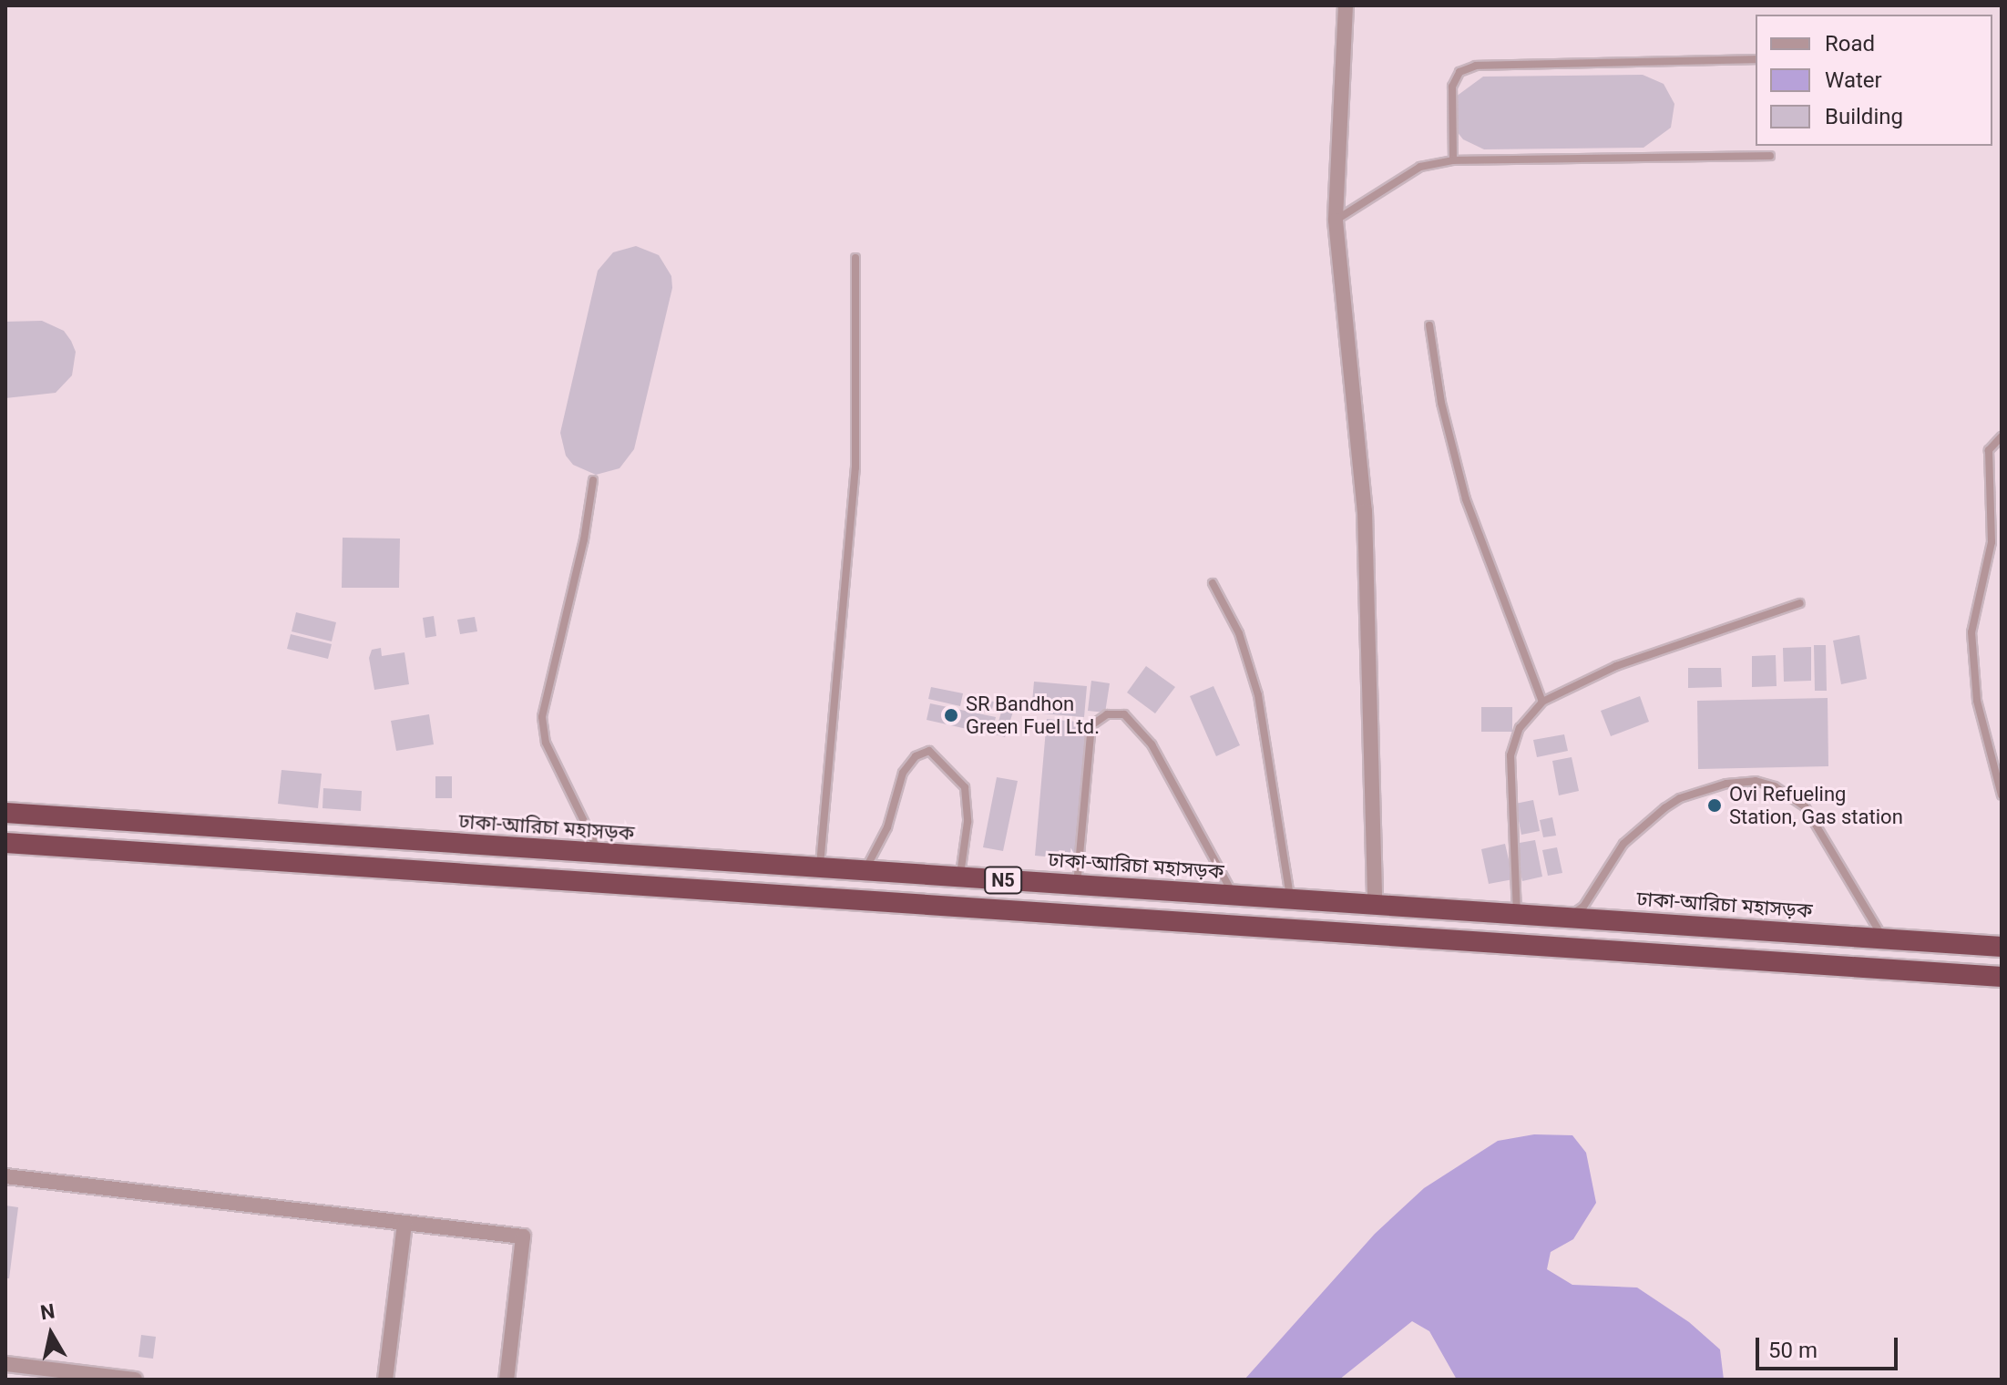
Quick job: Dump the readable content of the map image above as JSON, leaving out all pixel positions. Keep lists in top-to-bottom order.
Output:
{
  "streets": {
    "highway": ["ঢাকা-আরিচা মহাসড়ক", "N5"]
  },
  "places": ["SR Bandhon Green Fuel Ltd.", "Ovi Refueling Station, Gas station"],
  "legend": ["Road", "Water", "Building"],
  "scale_bar": "50 m",
  "north": "top"
}
